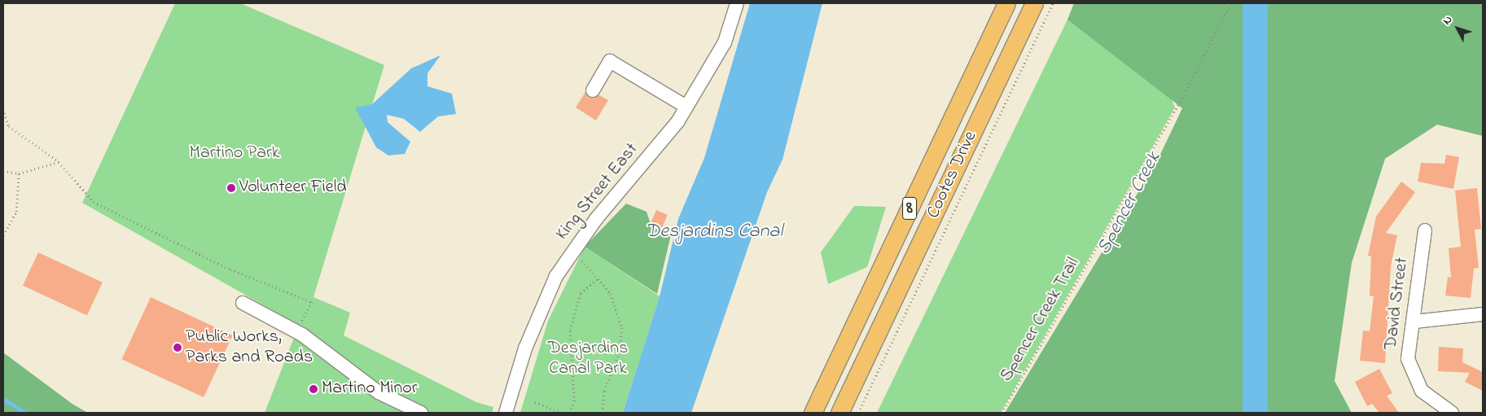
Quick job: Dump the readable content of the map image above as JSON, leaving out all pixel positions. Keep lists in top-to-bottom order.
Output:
{
  "streets": {
    "main road": ["Cootes Drive", "8"],
    "street": ["King Street East", "David Street"],
    "path": ["Spencer Creek Trail"]
  },
  "water": ["Spencer Creek", "Desjardins Canal"],
  "parks": ["Martino Park", "Desjardins Canal Park"],
  "places": ["Volunteer Field", "Public Works, Parks and Roads", "Martino Minor"],
  "north": "top left"
}
